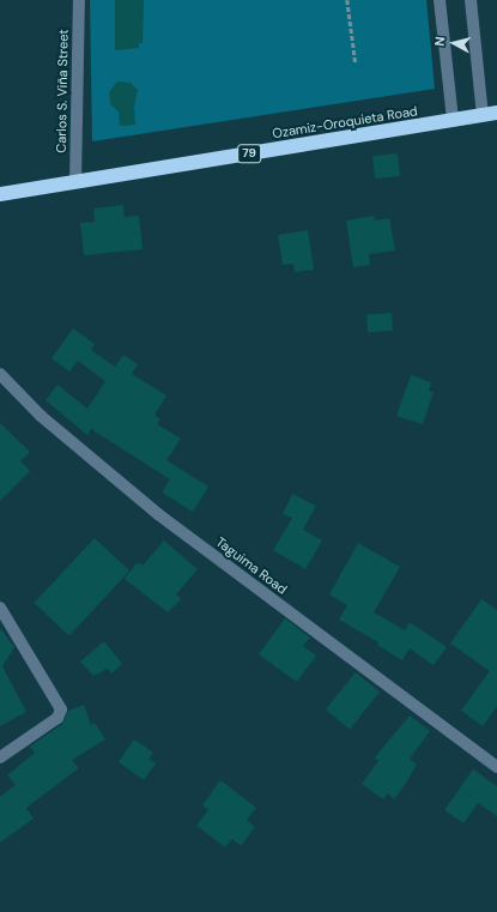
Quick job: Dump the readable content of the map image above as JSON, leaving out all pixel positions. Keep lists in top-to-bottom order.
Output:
{
  "streets": {
    "highway": ["Ozamiz-Oroquieta Road", "79"],
    "street": ["Carlos S. Viña Street", "Taguima Road"]
  },
  "crossings": [
    ["Carlos S. Viña Street", "Ozamiz-Oroquieta Road"]
  ],
  "north": "left"
}
